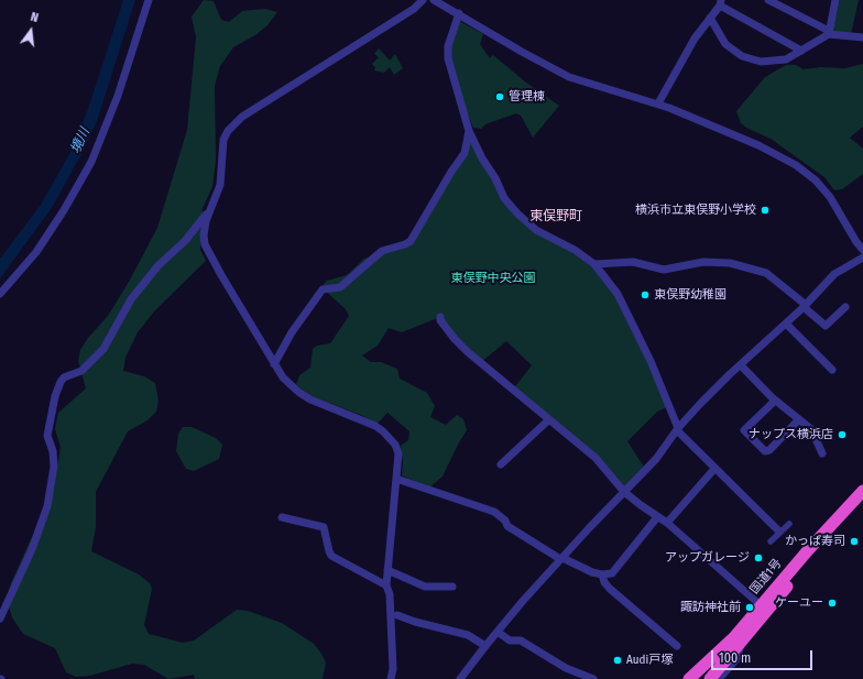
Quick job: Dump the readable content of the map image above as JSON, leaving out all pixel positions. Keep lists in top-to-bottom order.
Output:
{
  "streets": {
    "highway": ["国道1号"]
  },
  "districts": ["東俣野町"],
  "water": ["境川"],
  "parks": ["東俣野中央公園"],
  "places": [
    "管理棟",
    "横浜市立東俣野小学校",
    "東俣野幼稚園",
    "ナップス横浜店",
    "かっぱ寿司",
    "アップガレージ",
    "ケーユー",
    "諏訪神社前",
    "Audi戸塚"
  ],
  "scale_bar": "100 m",
  "north": "top"
}
